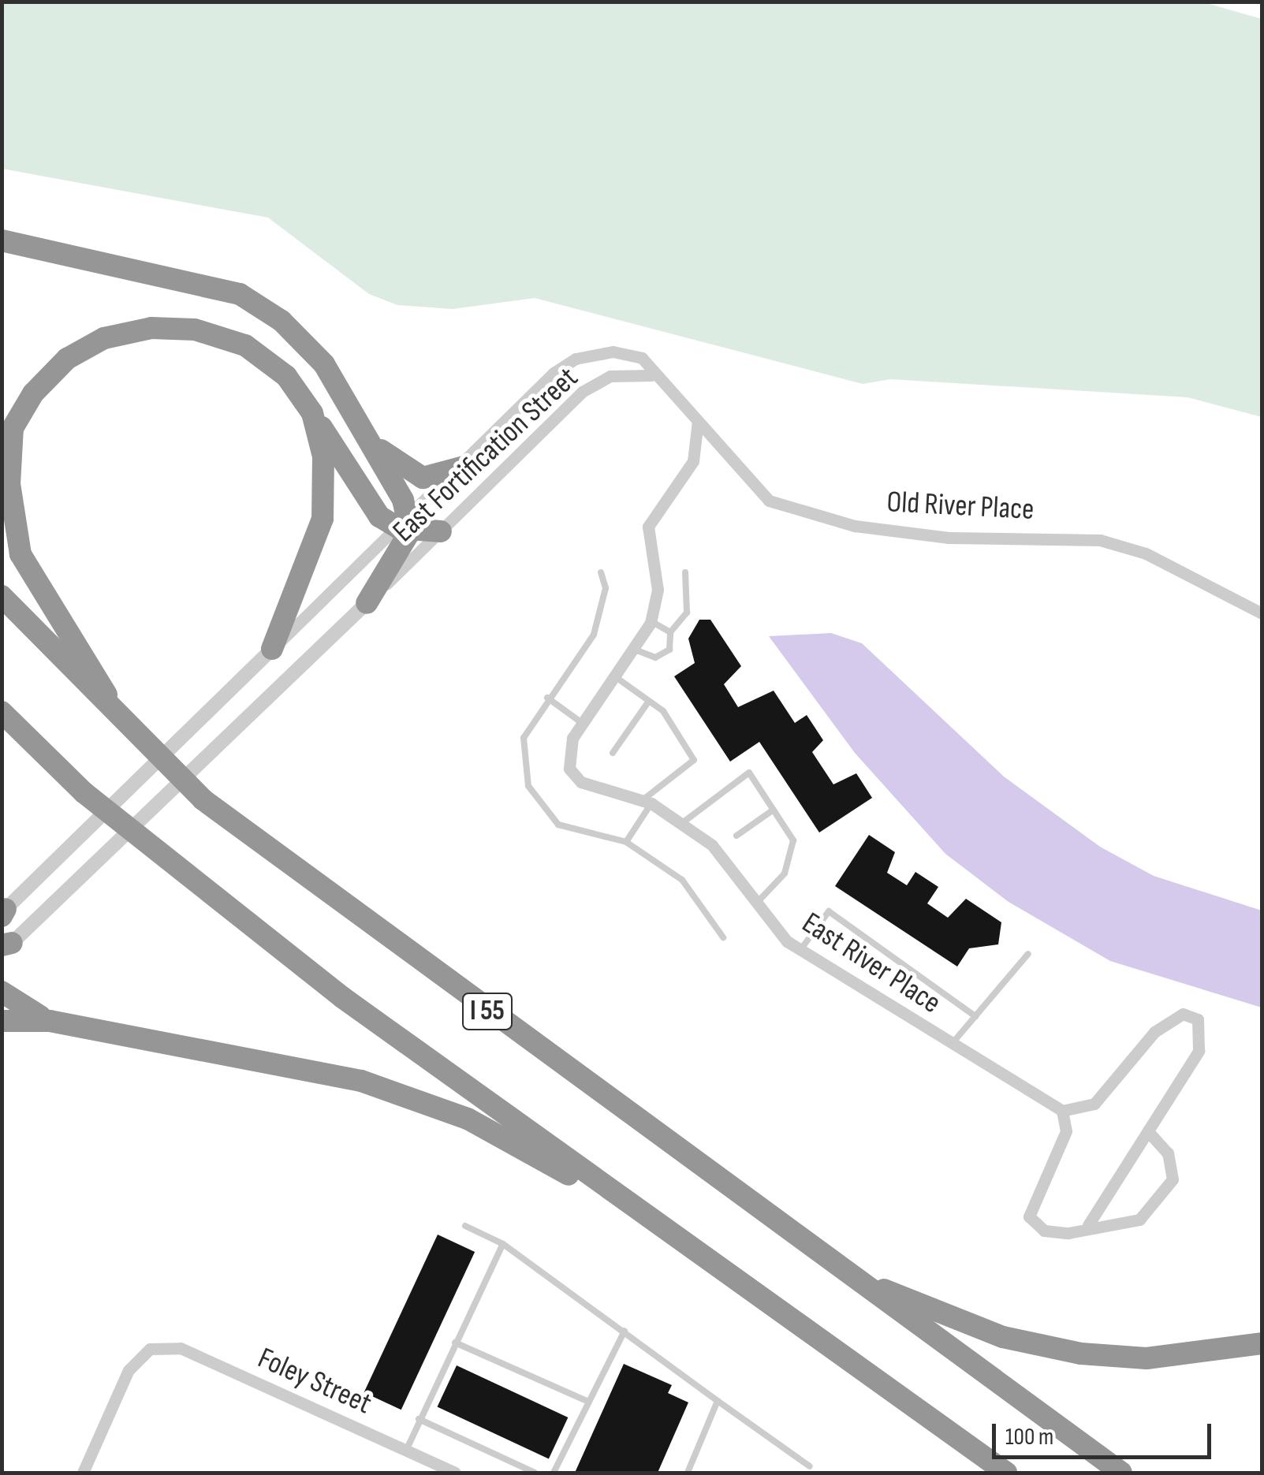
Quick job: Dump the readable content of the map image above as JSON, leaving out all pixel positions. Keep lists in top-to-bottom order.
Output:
{
  "streets": {
    "highway": ["I 55"],
    "street": [
      "East Fortification Street",
      "Old River Place",
      "East River Place",
      "Foley Street"
    ]
  },
  "crossings": [
    ["East Fortification Street", "Old River Place"],
    ["Old River Place", "East River Place"]
  ],
  "scale_bar": "100 m"
}
